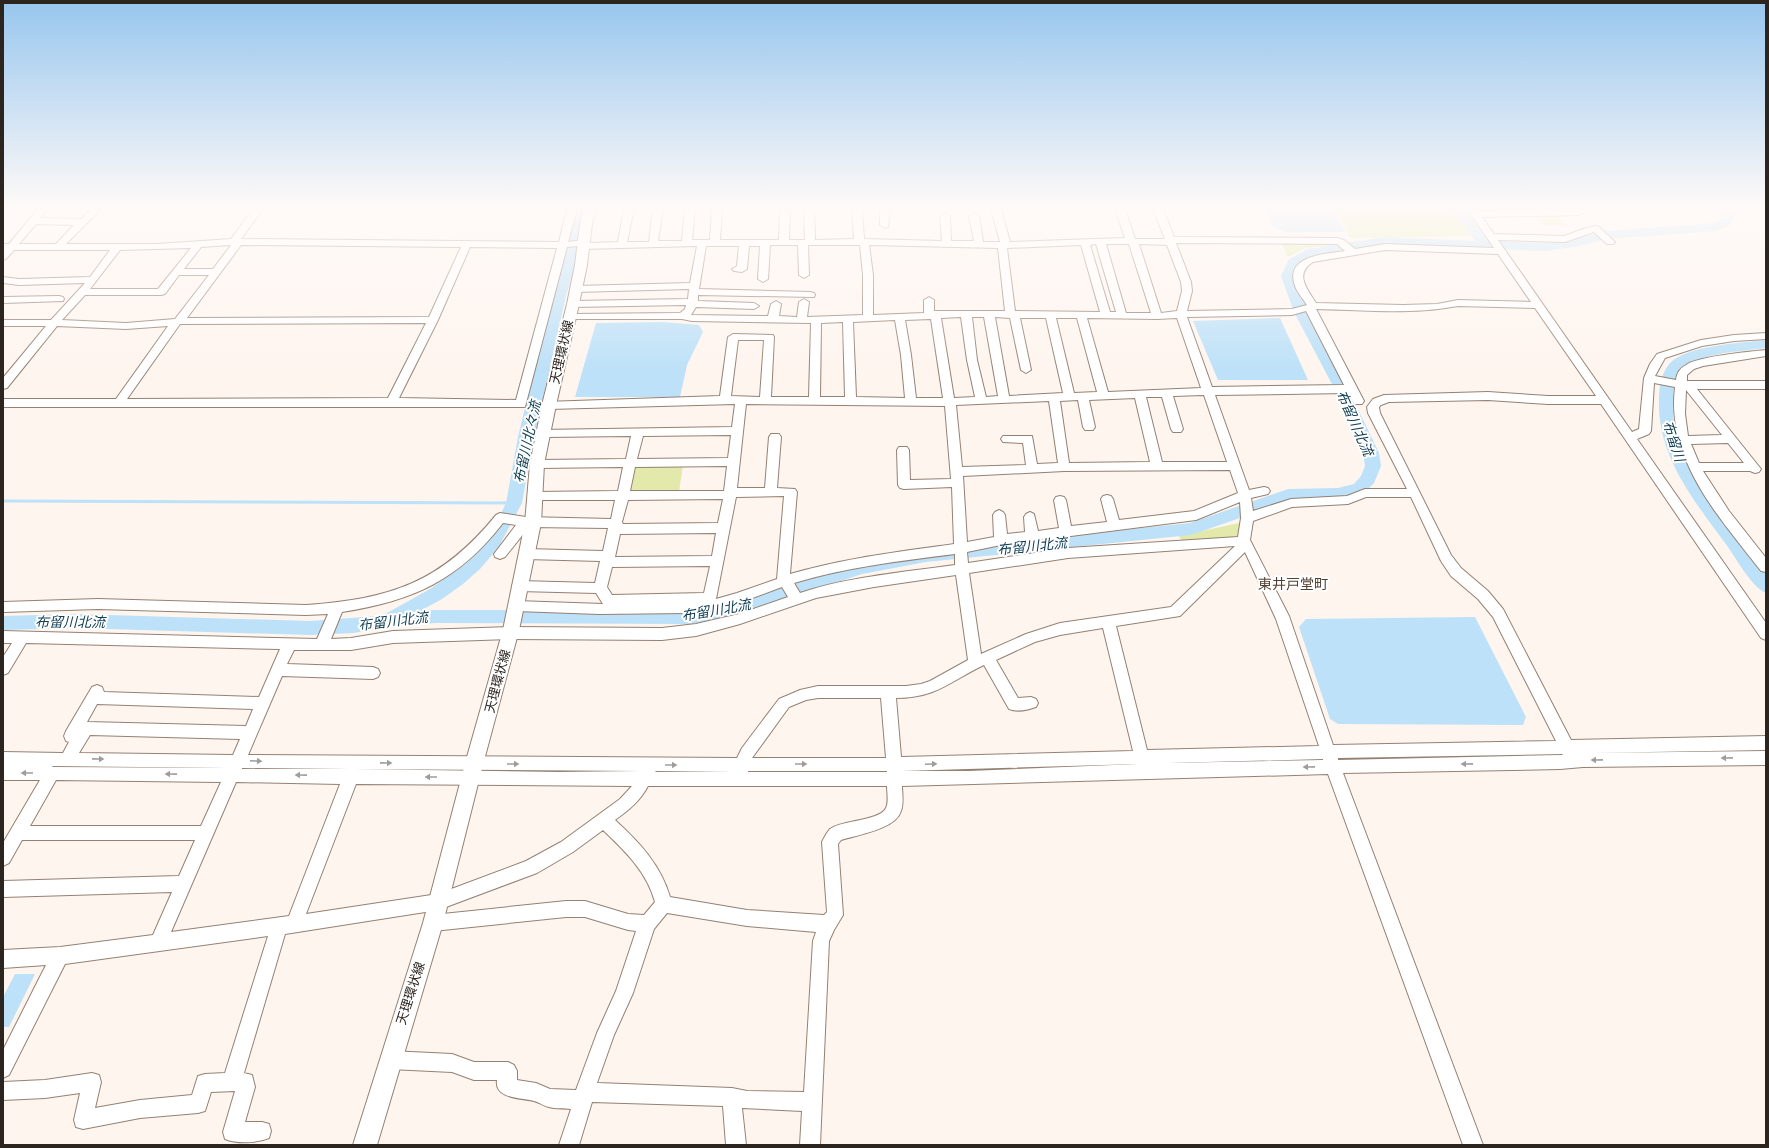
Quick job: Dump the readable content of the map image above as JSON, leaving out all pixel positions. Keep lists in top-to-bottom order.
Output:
{
  "streets": {
    "main road": ["天理環状線"]
  },
  "districts": ["東井戸堂町"],
  "water": ["布留川北流", "布留川", "布留川北々流"]
}
